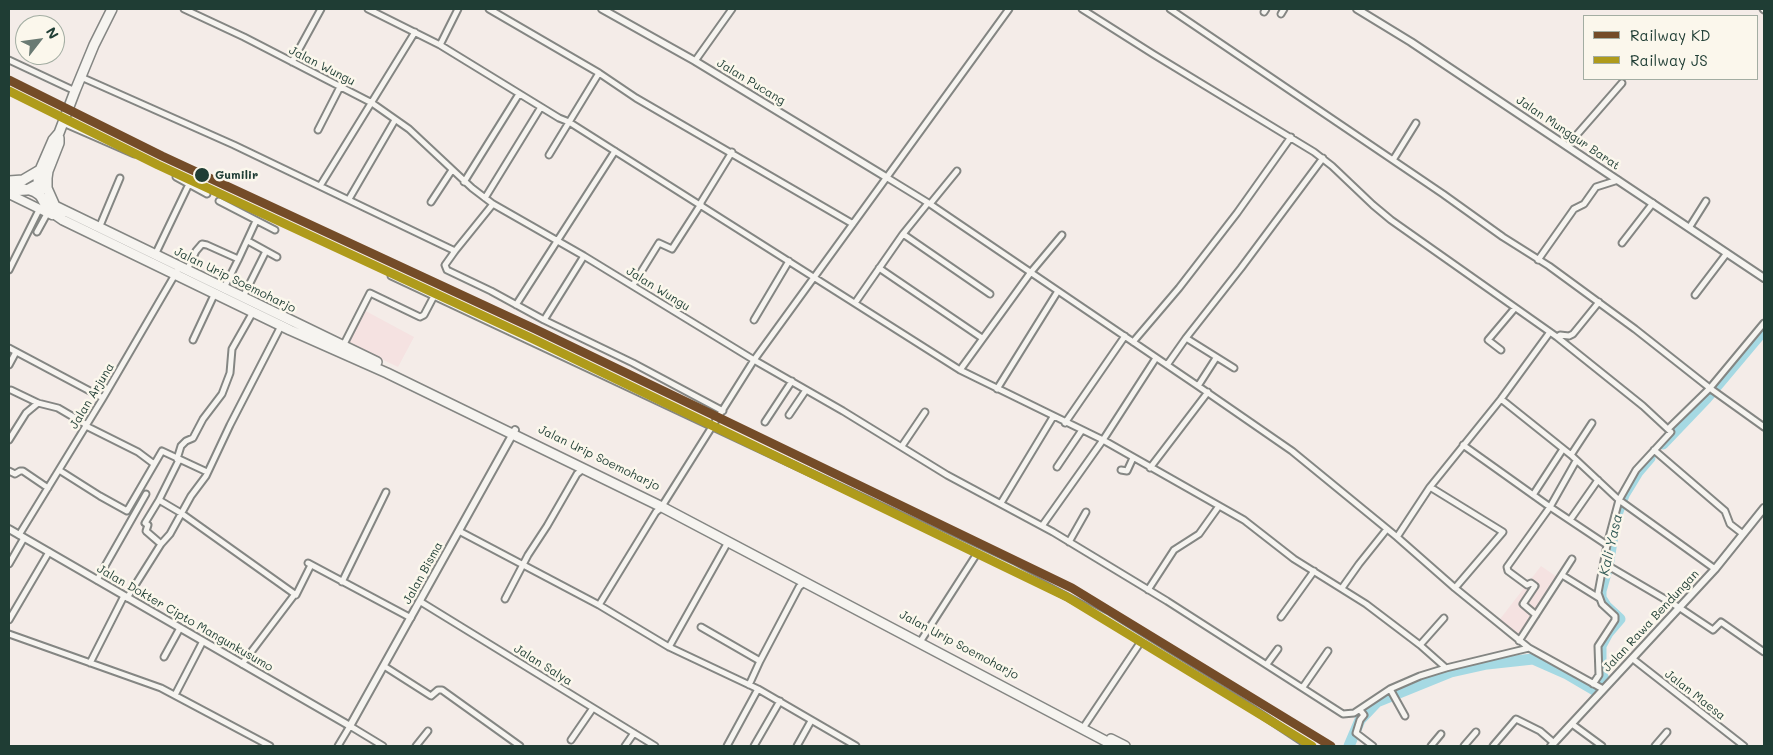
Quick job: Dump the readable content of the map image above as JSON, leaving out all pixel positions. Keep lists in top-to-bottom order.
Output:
{
  "streets": {
    "highway": ["Jalan Urip Soemoharjo"],
    "street": [
      "Jalan Wungu",
      "Jalan Pucang",
      "Jalan Munggur Barat",
      "Jalan Arjuna",
      "Jalan Bisma",
      "Jalan Dokter Cipto Mangunkusumo",
      "Jalan Rawa Bendungan",
      "Jalan Salya",
      "Jalan Maesa"
    ]
  },
  "crossings": [
    ["Jalan Urip Soemoharjo", "Jalan Arjuna"],
    ["Jalan Urip Soemoharjo", "Jalan Bisma"],
    ["Jalan Arjuna", "Jalan Dokter Cipto Mangunkusumo"],
    ["Jalan Bisma", "Jalan Dokter Cipto Mangunkusumo"],
    ["Jalan Bisma", "Jalan Salya"],
    ["Jalan Rawa Bendungan", "Jalan Maesa"]
  ],
  "water": ["Kali Yasa"],
  "places": ["Gumilir"],
  "lines": ["rail line KD", "rail line JS"],
  "legend": ["Railway KD", "Railway JS"],
  "north": "top right"
}
